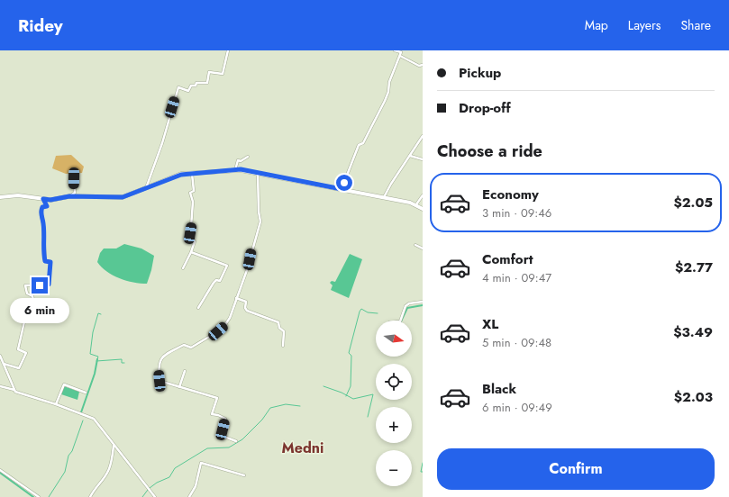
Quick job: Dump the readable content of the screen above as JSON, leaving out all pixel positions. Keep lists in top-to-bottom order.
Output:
{
  "districts": ["Medni"],
  "north": "right",
  "page": {
    "header": "Ridey",
    "nav": ["Map", "Layers", "Share"],
    "banner": ["Pickup", "Drop-off"],
    "heading": "Choose a ride",
    "list": [
      {
        "name": "Economy",
        "note": "3 min · 09:46",
        "value": "$2.05"
      },
      {
        "name": "Comfort",
        "note": "4 min · 09:47",
        "value": "$2.77"
      },
      {
        "name": "XL",
        "note": "5 min · 09:48",
        "value": "$3.49"
      },
      {
        "name": "Black",
        "note": "6 min · 09:49",
        "value": "$2.03"
      }
    ],
    "bubble": "6 min",
    "map_buttons": ["+", "−"],
    "buttons": "Confirm"
  }
}
